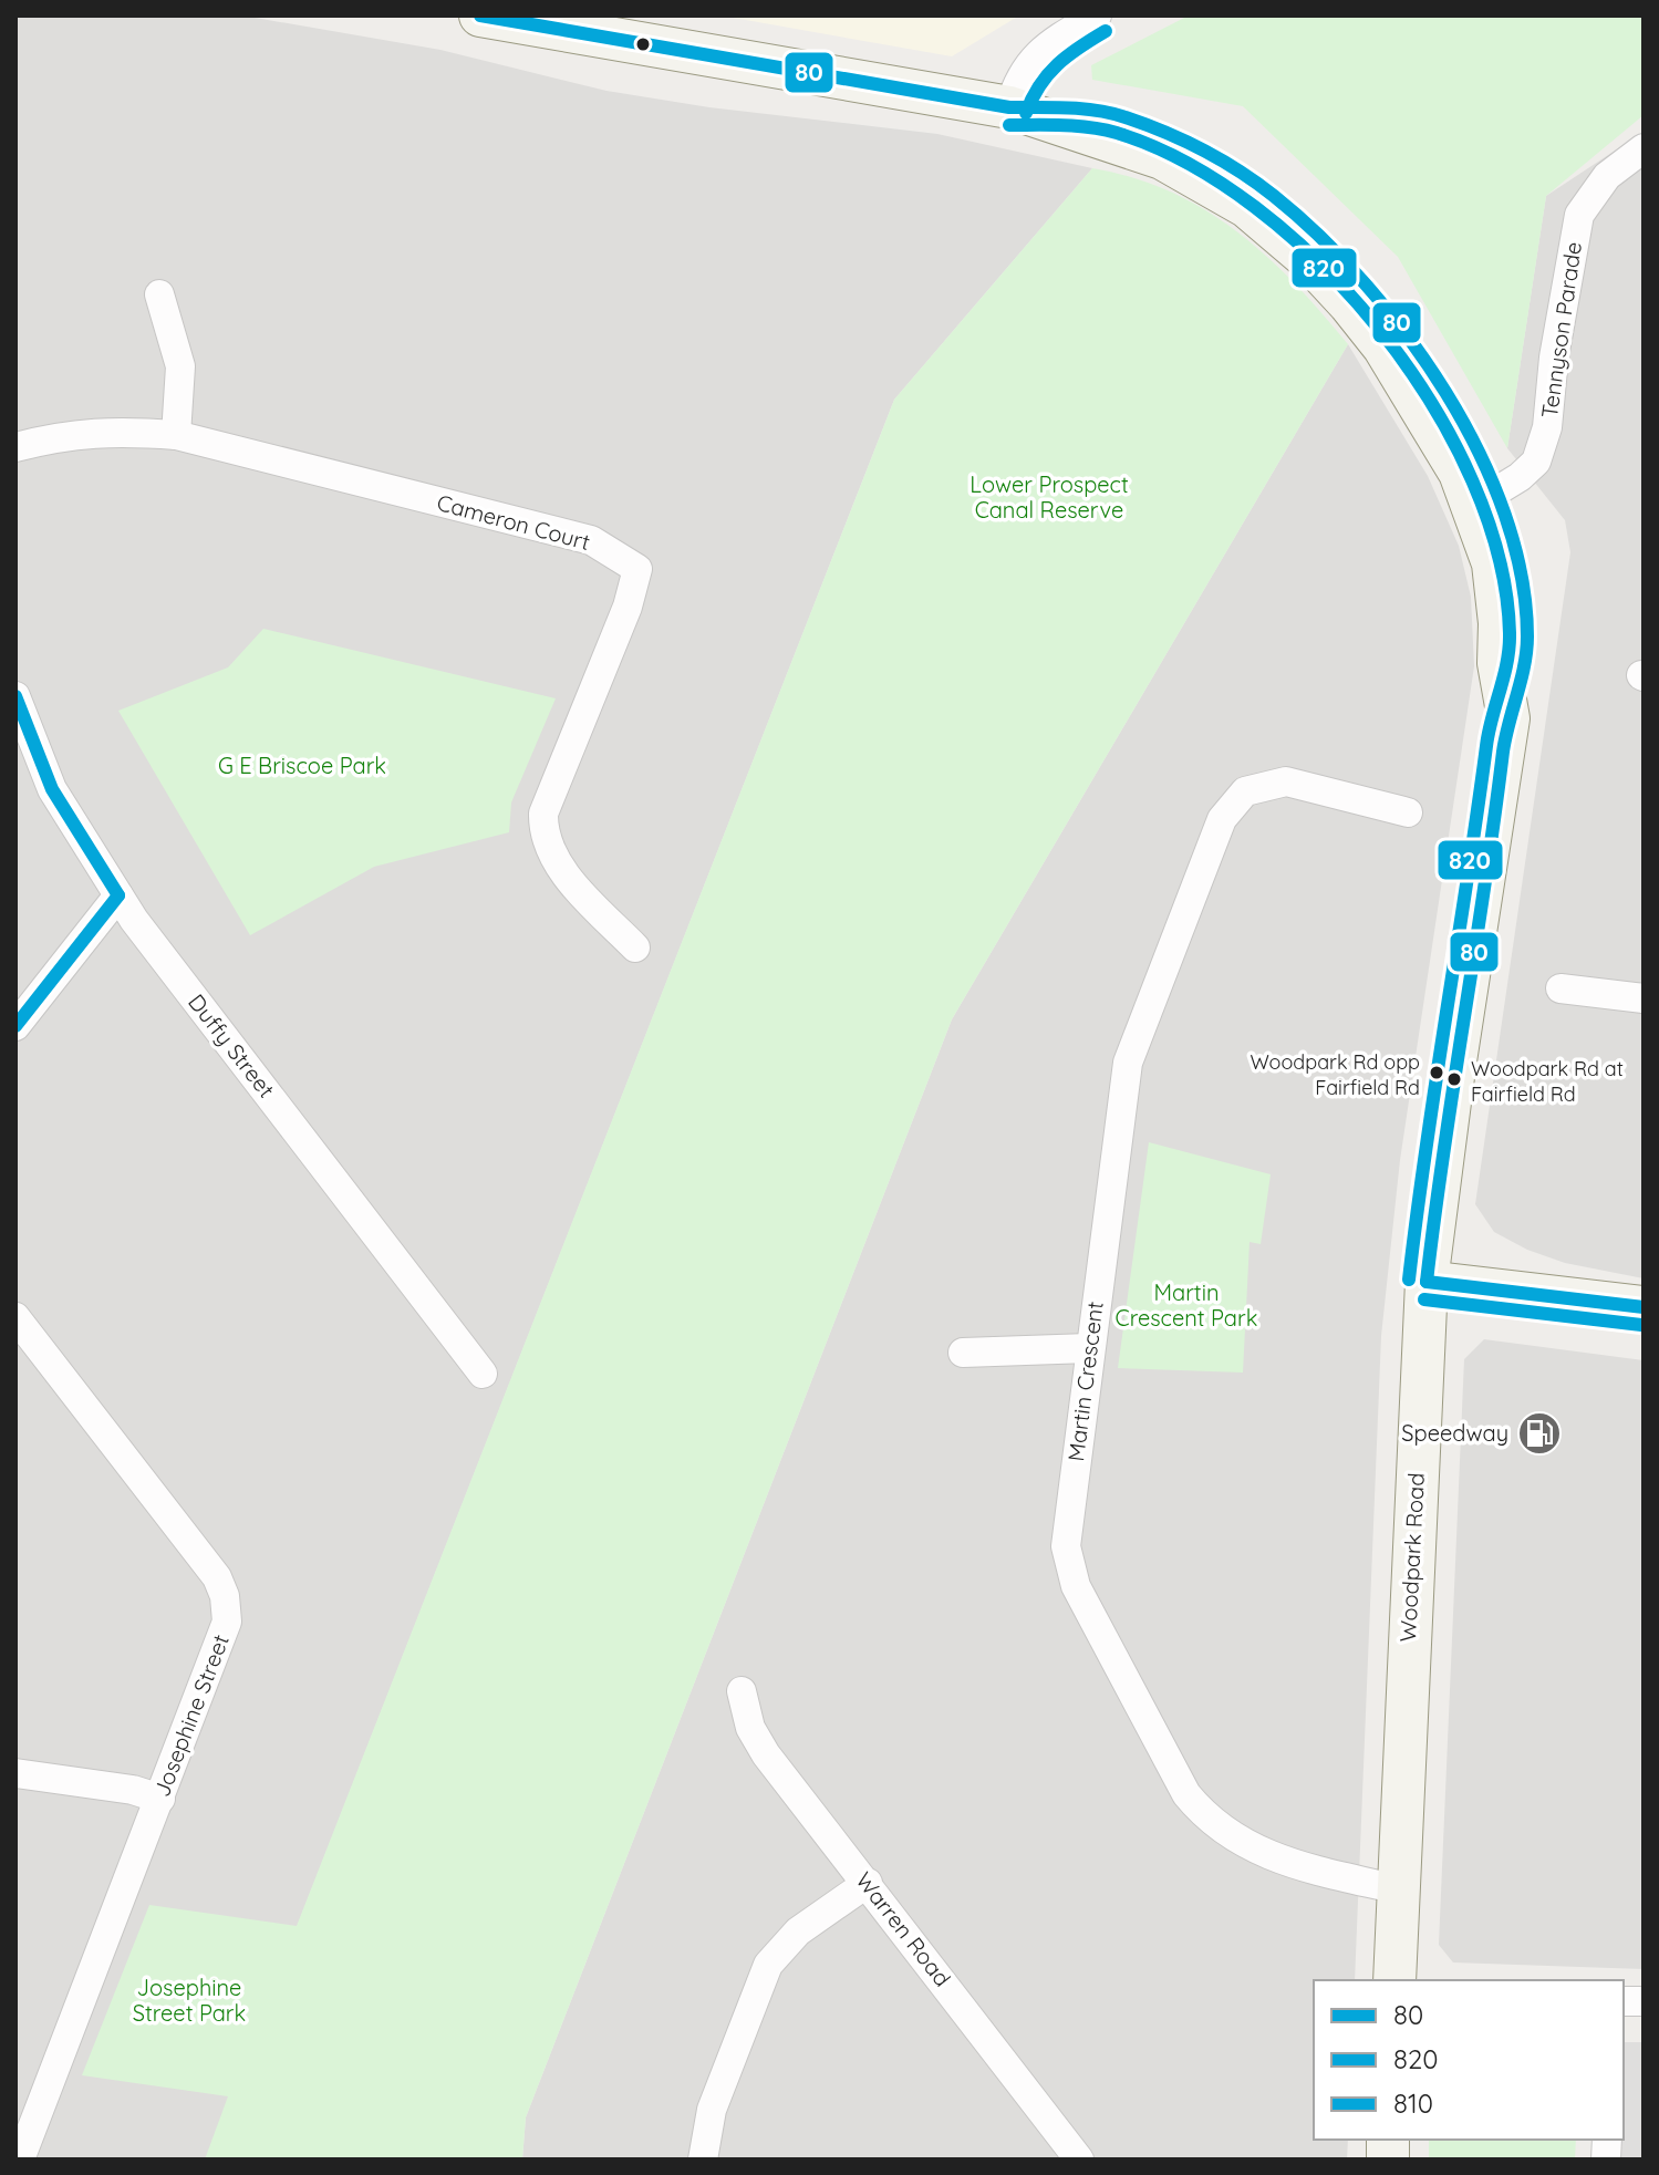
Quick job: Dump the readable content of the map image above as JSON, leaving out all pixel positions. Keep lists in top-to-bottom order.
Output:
{
  "streets": {
    "main road": ["Woodpark Road"],
    "street": [
      "Tennyson Parade",
      "Cameron Court",
      "Duffy Street",
      "Martin Crescent",
      "Josephine Street",
      "Warren Road"
    ]
  },
  "crossings": [
    ["Tennyson Parade", "Woodpark Road"],
    ["Martin Crescent", "Woodpark Road"]
  ],
  "parks": [
    "Lower Prospect Canal Reserve",
    "G E Briscoe Park",
    "Martin Crescent Park",
    "Josephine Street Park"
  ],
  "places": {
    "other": ["Woodpark Rd opp Fairfield Rd", "Woodpark Rd at Fairfield Rd"],
    "fuel station": ["Speedway"]
  },
  "lines": ["transit line 80", "transit line 820", "transit line 810"],
  "legend": ["80", "820", "810"]
}
